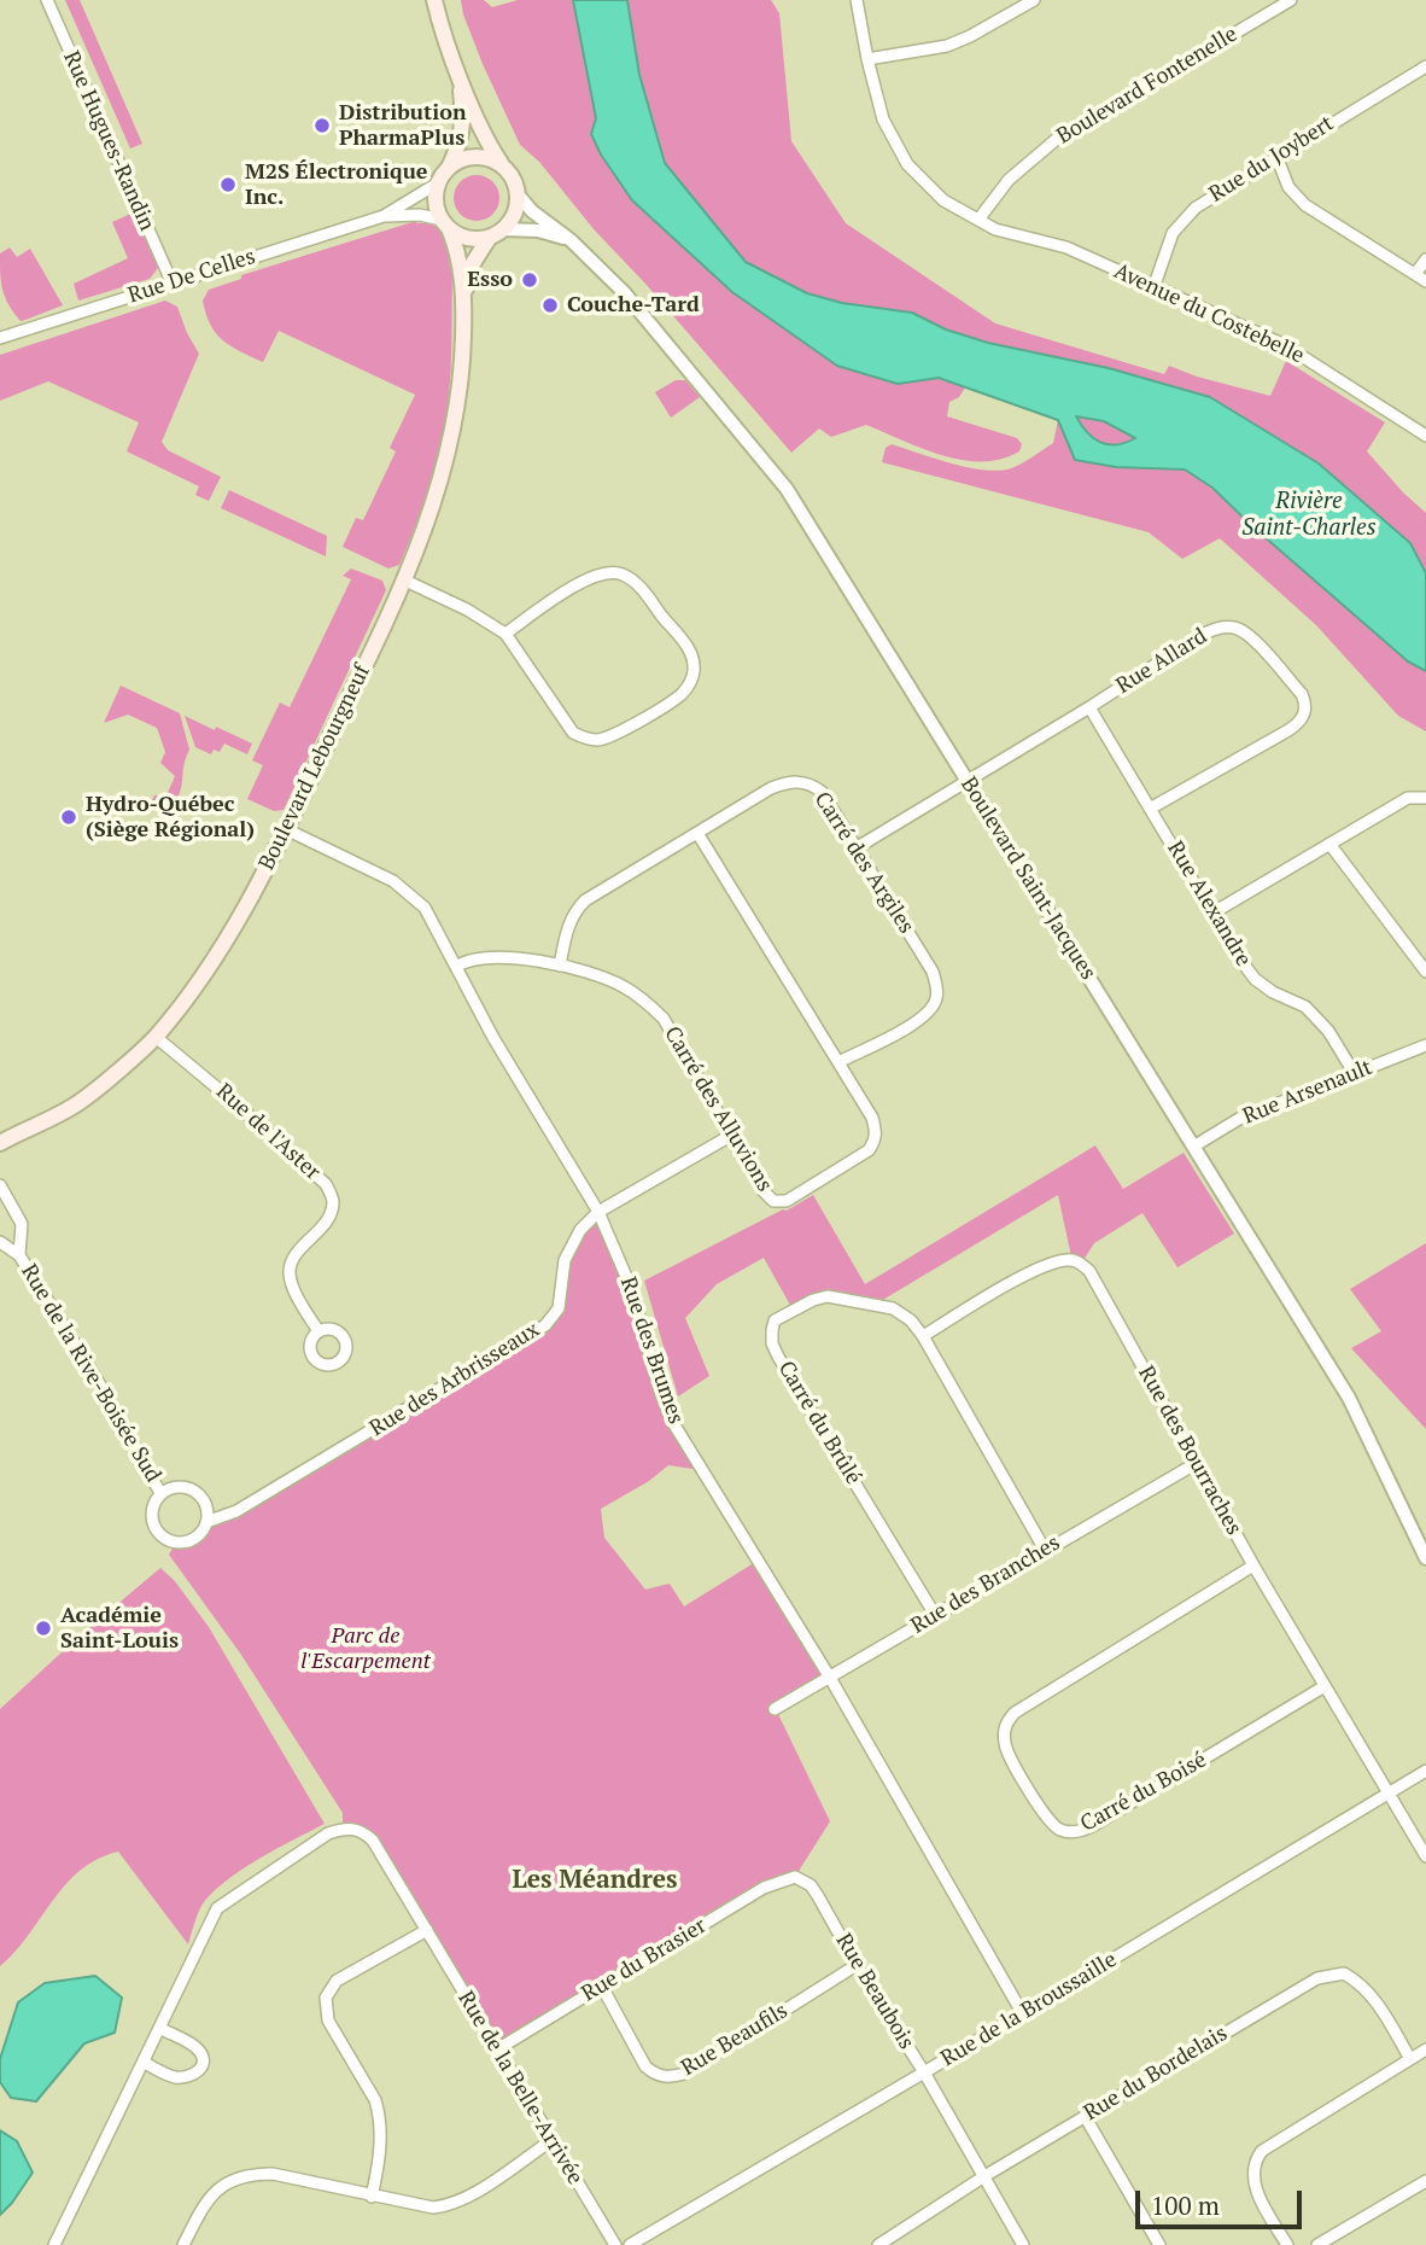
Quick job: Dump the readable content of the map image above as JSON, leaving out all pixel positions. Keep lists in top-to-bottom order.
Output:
{
  "streets": {
    "main road": ["Boulevard Lebourgneuf"],
    "street": [
      "Boulevard Fontenelle",
      "Rue Hugues-Randin",
      "Rue du Joybert",
      "Rue De Celles",
      "Avenue du Costebelle",
      "Rue Allard",
      "Carré des Argiles",
      "Boulevard Saint-Jacques",
      "Rue Alexandre",
      "Rue Arsenault",
      "Carré des Alluvions",
      "Rue de l'Aster",
      "Rue des Brumes",
      "Rue de la Rive-Boisée Sud",
      "Rue des Arbrisseaux",
      "Carré du Brûlé",
      "Rue des Bourraches",
      "Rue des Branches",
      "Carré du Boisé",
      "Rue du Brasier",
      "Rue Beaubois",
      "Rue de la Broussaille",
      "Rue Beaufils",
      "Rue du Bordelais",
      "Rue de la Belle-Arrivée"
    ]
  },
  "crossings": [
    ["Boulevard Fontenelle", "Avenue du Costebelle"],
    ["Rue Hugues-Randin", "Rue De Celles"],
    ["Rue du Joybert", "Avenue du Costebelle"],
    ["Rue De Celles", "Boulevard Lebourgneuf"],
    ["Rue De Celles", "Boulevard Saint-Jacques"],
    ["Rue Allard", "Carré des Argiles"],
    ["Rue Allard", "Boulevard Saint-Jacques"],
    ["Rue Allard", "Rue Alexandre"],
    ["Boulevard Lebourgneuf", "Boulevard Saint-Jacques"],
    ["Boulevard Lebourgneuf", "Rue de l'Aster"],
    ["Boulevard Lebourgneuf", "Rue des Brumes"],
    ["Carré des Argiles", "Carré des Alluvions"],
    ["Boulevard Saint-Jacques", "Rue Arsenault"],
    ["Rue Alexandre", "Rue Arsenault"],
    ["Carré des Alluvions", "Rue des Brumes"],
    ["Carré des Alluvions", "Rue des Arbrisseaux"],
    ["Rue des Brumes", "Rue des Arbrisseaux"],
    ["Rue des Brumes", "Rue des Branches"],
    ["Rue des Brumes", "Rue de la Broussaille"],
    ["Rue de la Rive-Boisée Sud", "Rue des Arbrisseaux"],
    ["Carré du Brûlé", "Rue des Bourraches"],
    ["Carré du Brûlé", "Rue des Branches"],
    ["Rue des Bourraches", "Rue des Branches"],
    ["Rue des Bourraches", "Carré du Boisé"],
    ["Rue des Bourraches", "Rue de la Broussaille"],
    ["Rue du Brasier", "Rue Beaubois"],
    ["Rue du Brasier", "Rue Beaufils"],
    ["Rue du Brasier", "Rue de la Belle-Arrivée"],
    ["Rue Beaubois", "Rue de la Broussaille"],
    ["Rue Beaubois", "Rue Beaufils"],
    ["Rue Beaubois", "Rue du Bordelais"]
  ],
  "districts": ["Les Méandres"],
  "water": ["Rivière Saint-Charles"],
  "parks": ["Parc de l'Escarpement"],
  "places": [
    "Distribution PharmaPlus",
    "M2S Électronique Inc.",
    "Esso",
    "Couche-Tard",
    "Hydro-Québec (Siège Régional)",
    "Académie Saint-Louis"
  ],
  "scale_bar": "100 m"
}
